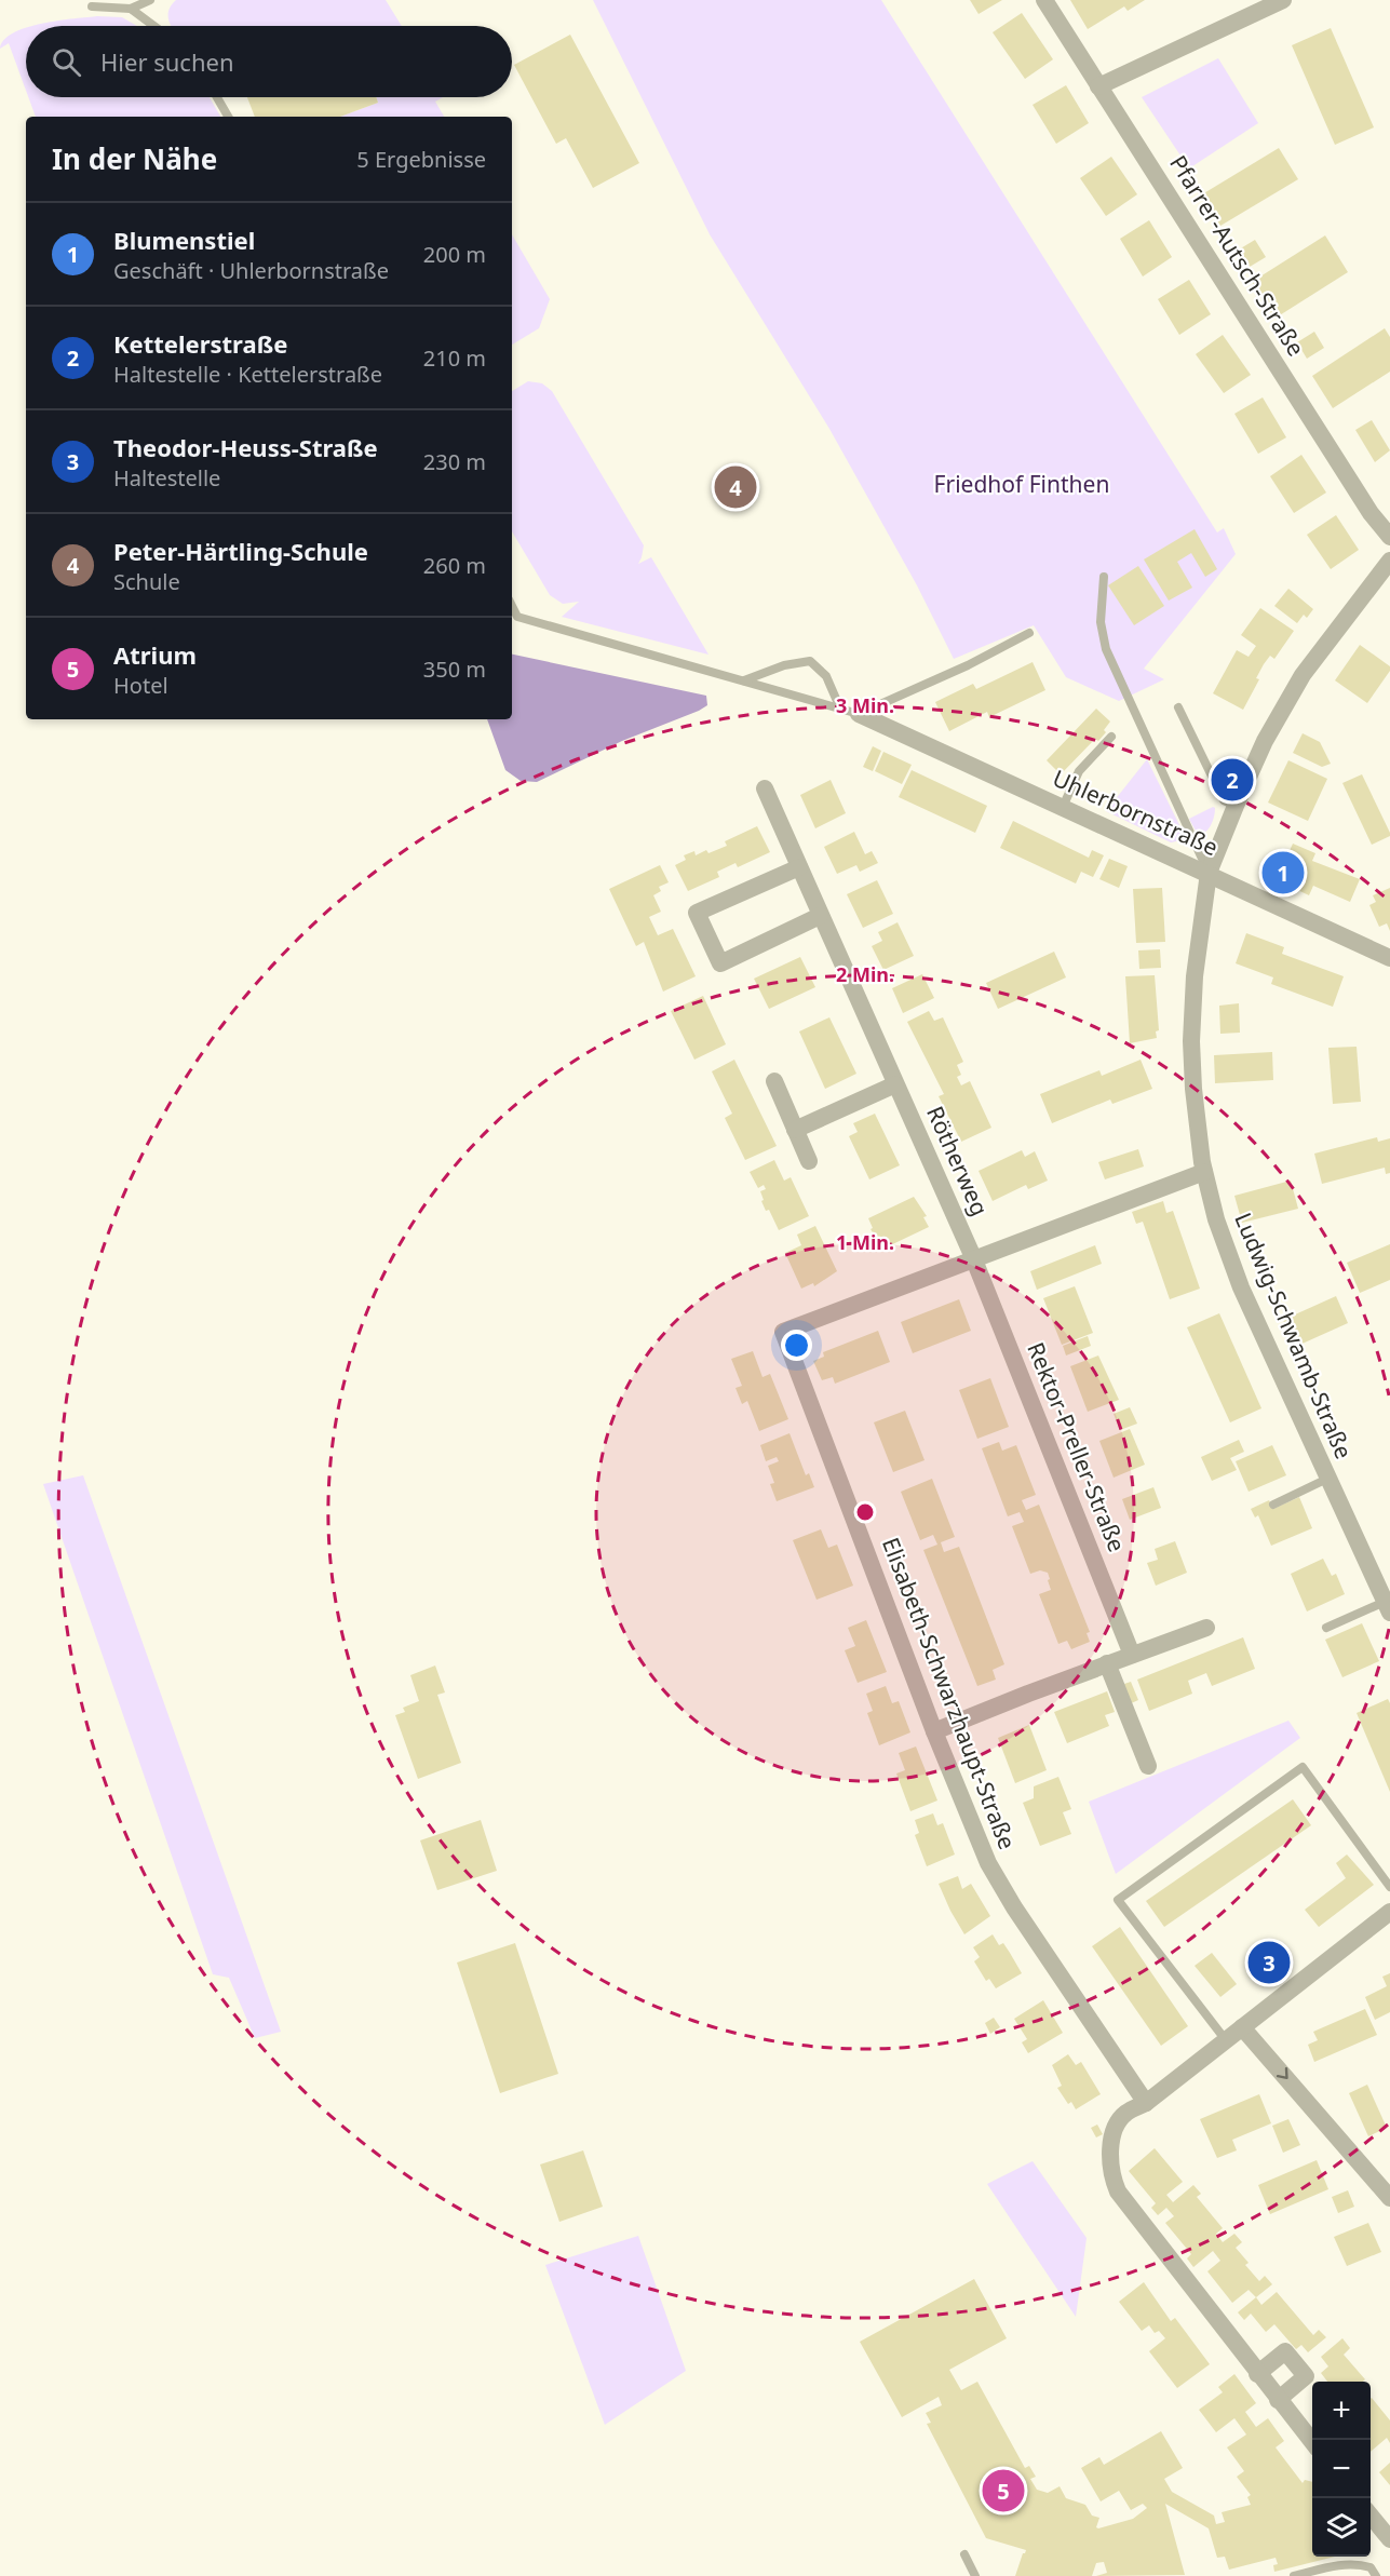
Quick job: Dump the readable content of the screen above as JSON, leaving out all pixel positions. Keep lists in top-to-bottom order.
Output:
{
  "streets": {
    "street": [
      "Pfarrer-Autsch-Straße",
      "Uhlerbornstraße",
      "Rötherweg",
      "Ludwig-Schwamb-Straße",
      "Rektor-Preller-Straße",
      "Elisabeth-Schwarzhaupt-Straße"
    ]
  },
  "crossings": [
    ["Uhlerbornstraße", "Ludwig-Schwamb-Straße"],
    ["Rötherweg", "Rektor-Preller-Straße"],
    ["Rötherweg", "Elisabeth-Schwarzhaupt-Straße"],
    ["Ludwig-Schwamb-Straße", "Elisabeth-Schwarzhaupt-Straße"],
    ["Rektor-Preller-Straße", "Elisabeth-Schwarzhaupt-Straße"]
  ],
  "parks": ["Friedhof Finthen"],
  "page": {
    "search": "Hier suchen",
    "heading": ["In der Nähe", "5 Ergebnisse"],
    "list": [
      {
        "mark": "1",
        "name": "Blumenstiel",
        "note": "Geschäft · Uhlerbornstraße",
        "value": "200 m"
      },
      {
        "mark": "2",
        "name": "Kettelerstraße",
        "note": "Haltestelle · Kettelerstraße",
        "value": "210 m"
      },
      {
        "mark": "3",
        "name": "Theodor-Heuss-Straße",
        "note": "Haltestelle",
        "value": "230 m"
      },
      {
        "mark": "4",
        "name": "Peter-Härtling-Schule",
        "note": "Schule",
        "value": "260 m"
      },
      {
        "mark": "5",
        "name": "Atrium",
        "note": "Hotel",
        "value": "350 m"
      }
    ],
    "pins": [
      "4",
      "2",
      "1",
      "3",
      "5"
    ],
    "map_buttons": ["+", "−"]
  },
  "rings": ["3 Min.", "2 Min.", "1 Min."]
}
